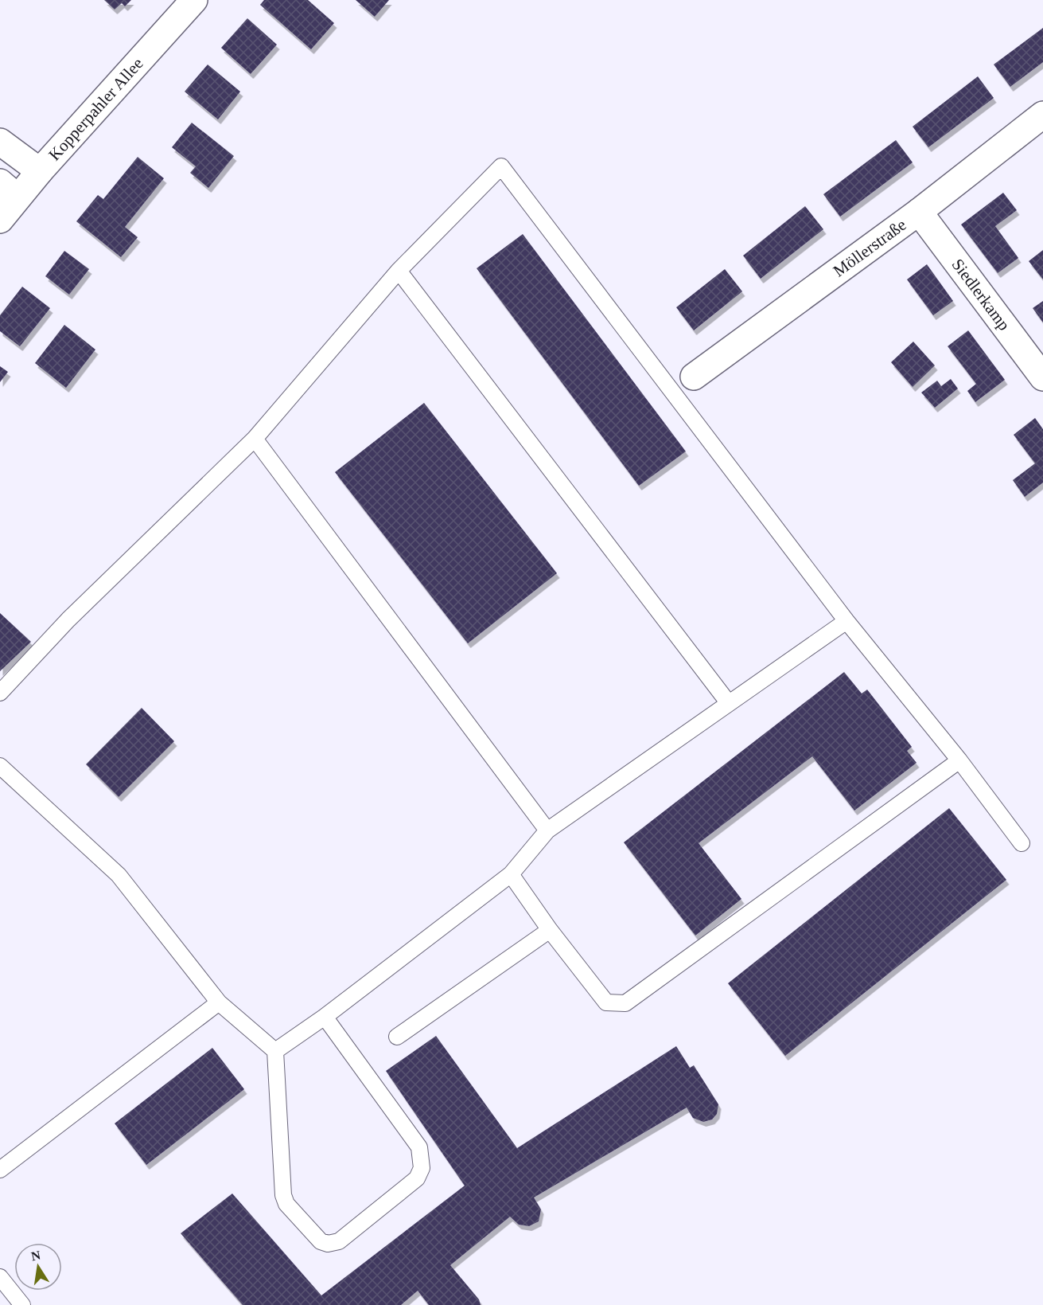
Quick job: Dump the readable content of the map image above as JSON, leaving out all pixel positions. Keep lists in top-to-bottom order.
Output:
{
  "streets": {
    "street": ["Kopperpahler Allee", "Möllerstraße", "Siedlerkamp"]
  },
  "crossings": [
    ["Möllerstraße", "Siedlerkamp"]
  ],
  "north": "top"
}
